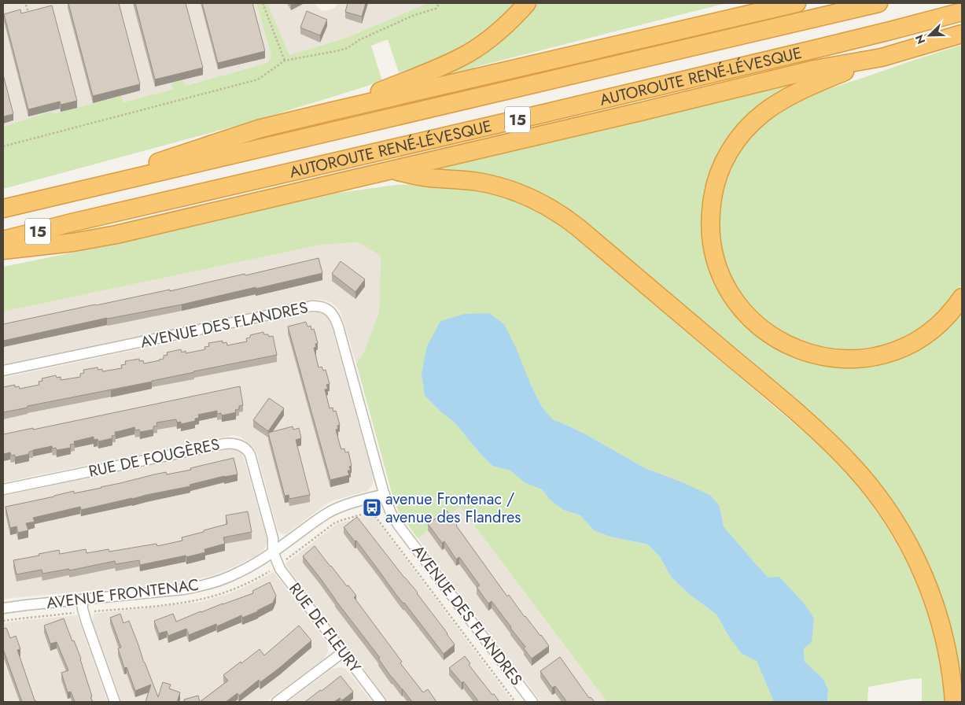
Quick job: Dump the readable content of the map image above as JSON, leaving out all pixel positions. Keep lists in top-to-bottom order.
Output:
{
  "streets": {
    "highway": ["AUTOROUTE RENÉ-LÉVESQUE", "15"],
    "street": [
      "AVENUE DES FLANDRES",
      "RUE DE FOUGÈRES",
      "AVENUE FRONTENAC",
      "RUE DE FLEURY"
    ]
  },
  "crossings": [
    ["AVENUE DES FLANDRES", "AVENUE FRONTENAC"],
    ["RUE DE FOUGÈRES", "AVENUE FRONTENAC"],
    ["RUE DE FOUGÈRES", "RUE DE FLEURY"],
    ["AVENUE FRONTENAC", "RUE DE FLEURY"]
  ],
  "places": {
    "bus stop": ["avenue Frontenac / avenue des Flandres"]
  },
  "north": "bottom left"
}
